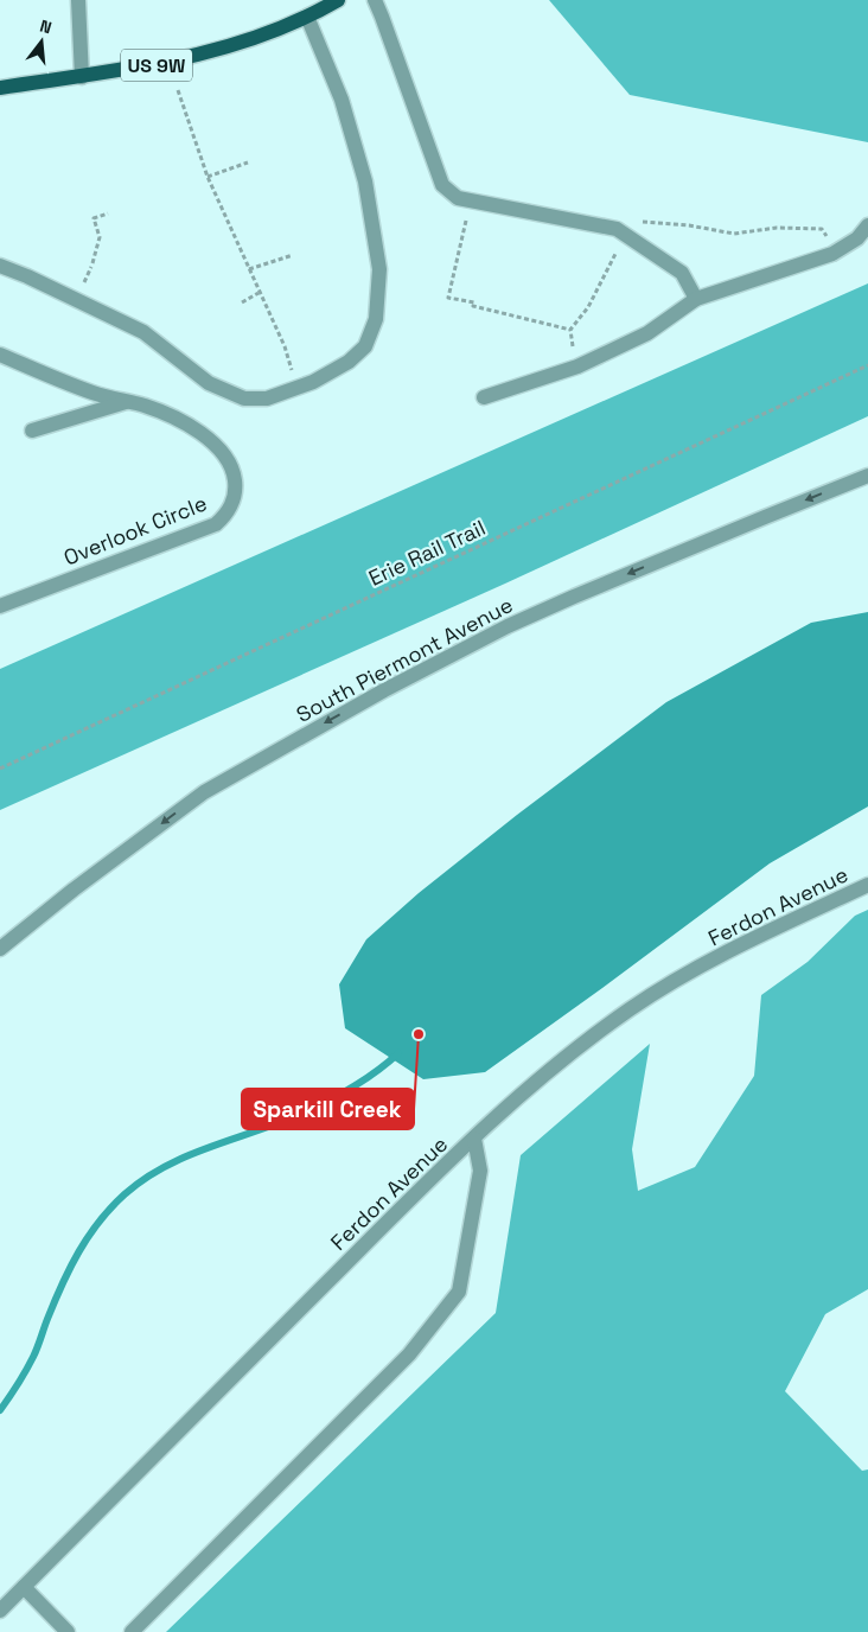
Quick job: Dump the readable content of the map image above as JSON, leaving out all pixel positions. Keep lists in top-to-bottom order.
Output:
{
  "streets": {
    "main road": ["US 9W"],
    "street": ["Overlook Circle", "South Piermont Avenue", "Ferdon Avenue"],
    "path": ["Erie Rail Trail"]
  },
  "one_way": ["South Piermont Avenue"],
  "places": ["Sparkill Creek"],
  "north": "top"
}
